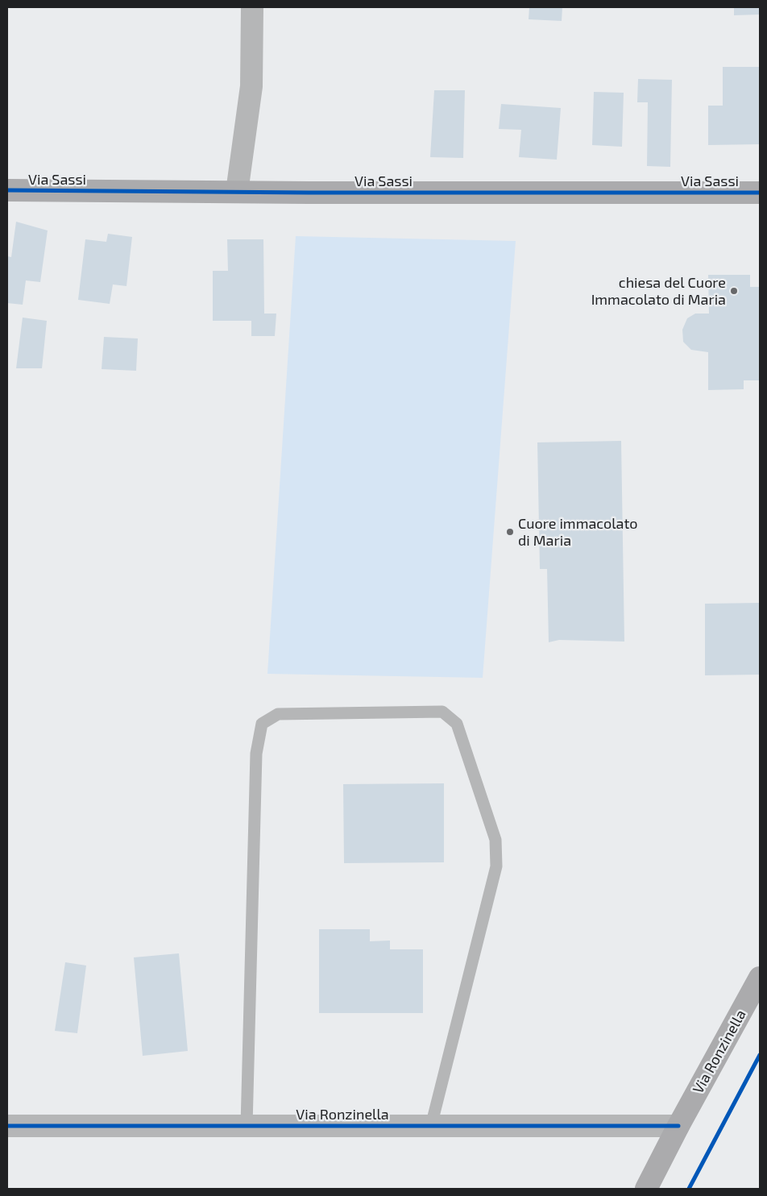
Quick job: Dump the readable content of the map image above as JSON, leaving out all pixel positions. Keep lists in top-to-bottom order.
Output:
{
  "streets": {
    "street": ["Via Sassi", "Via Ronzinella"]
  },
  "places": ["chiesa del Cuore Immacolato di Maria", "Cuore immacolato di Maria"]
}
